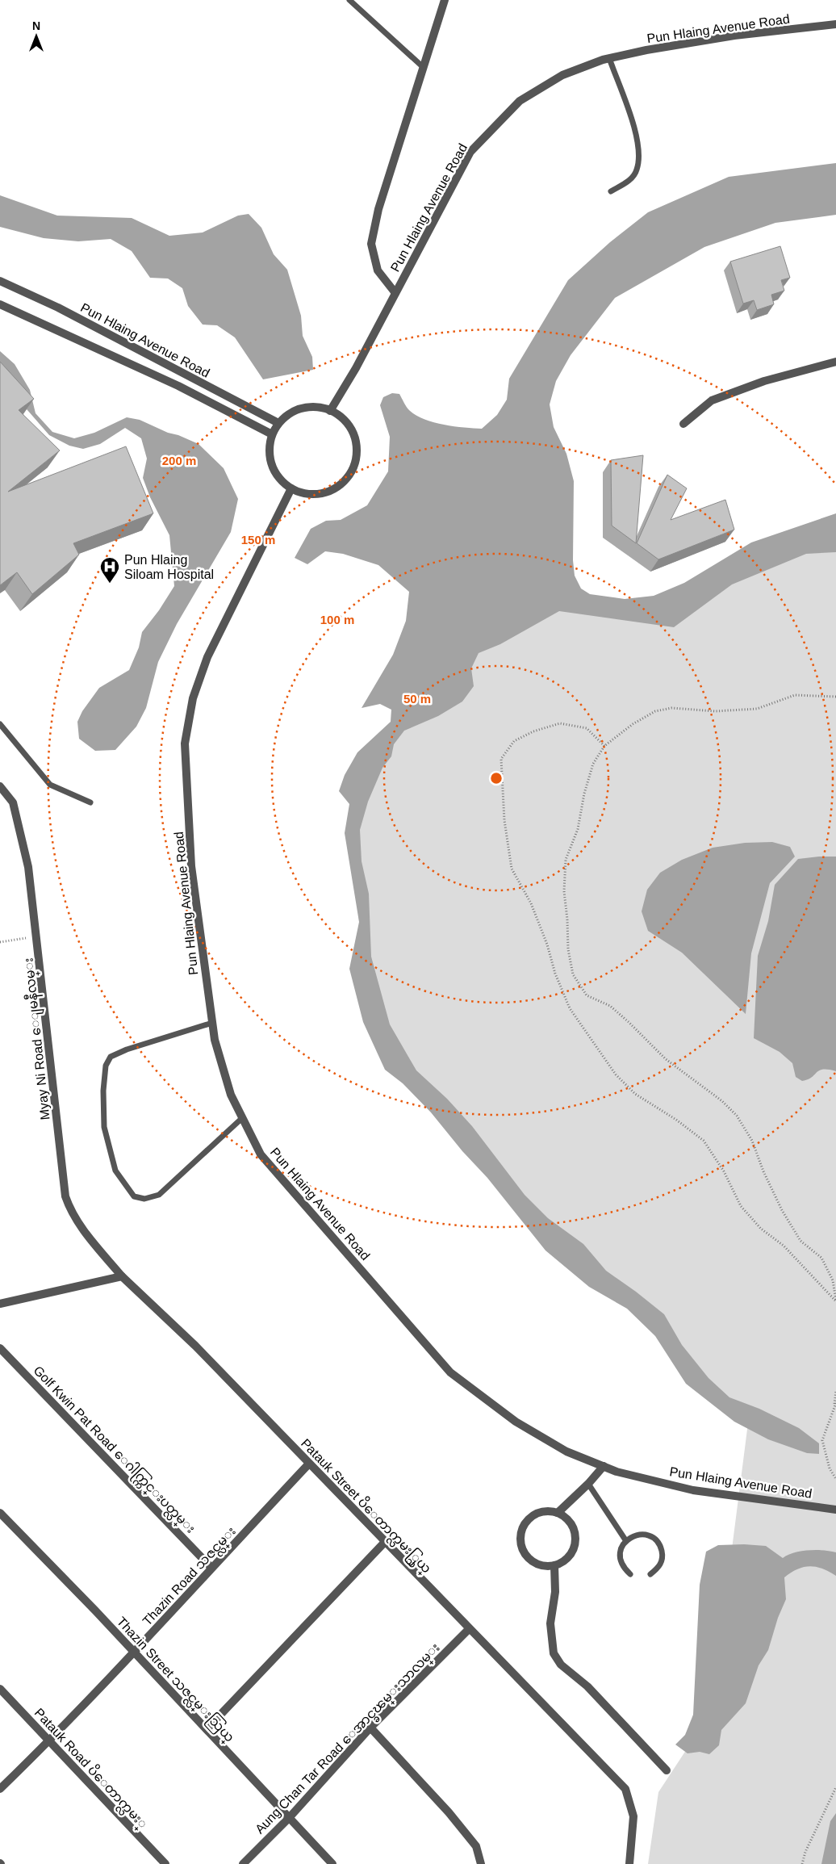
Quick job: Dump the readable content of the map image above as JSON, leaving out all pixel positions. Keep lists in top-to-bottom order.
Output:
{
  "streets": {
    "street": [
      "Pun Hlaing Avenue Road",
      "Myay Ni Road ေျမနီလမ္း",
      "Golf Kwin Pat Road ေဂါက္ကြင္းပတ္လမ္း",
      "Patauk Street ပိေတာက္လမး္သြယ္",
      "Thazin Road သဇင္လမ္း",
      "Thazin Street သဇင္လမ္းသြယ္",
      "Aung Chan Tar Road ေအာင္ခၽမ္းသာလမ္း",
      "Patauk Road ပိေတာက္လမး္"
    ]
  },
  "crossings": [
    ["Myay Ni Road ေျမနီလမ္း", "Patauk Street ပိေတာက္လမး္သြယ္"],
    ["Golf Kwin Pat Road ေဂါက္ကြင္းပတ္လမ္း", "Thazin Road သဇင္လမ္း"],
    ["Patauk Street ပိေတာက္လမး္သြယ္", "Thazin Road သဇင္လမ္း"],
    ["Patauk Street ပိေတာက္လမး္သြယ္", "Aung Chan Tar Road ေအာင္ခၽမ္းသာလမ္း"],
    ["Thazin Road သဇင္လမ္း", "Thazin Street သဇင္လမ္းသြယ္"],
    ["Thazin Road သဇင္လမ္း", "Patauk Road ပိေတာက္လမး္"],
    ["Thazin Street သဇင္လမ္းသြယ္", "Aung Chan Tar Road ေအာင္ခၽမ္းသာလမ္း"]
  ],
  "places": {
    "hospital": ["Pun Hlaing Siloam Hospital"]
  },
  "north": "top",
  "rings": [
    "200 m",
    "150 m",
    "100 m",
    "50 m"
  ]
}
